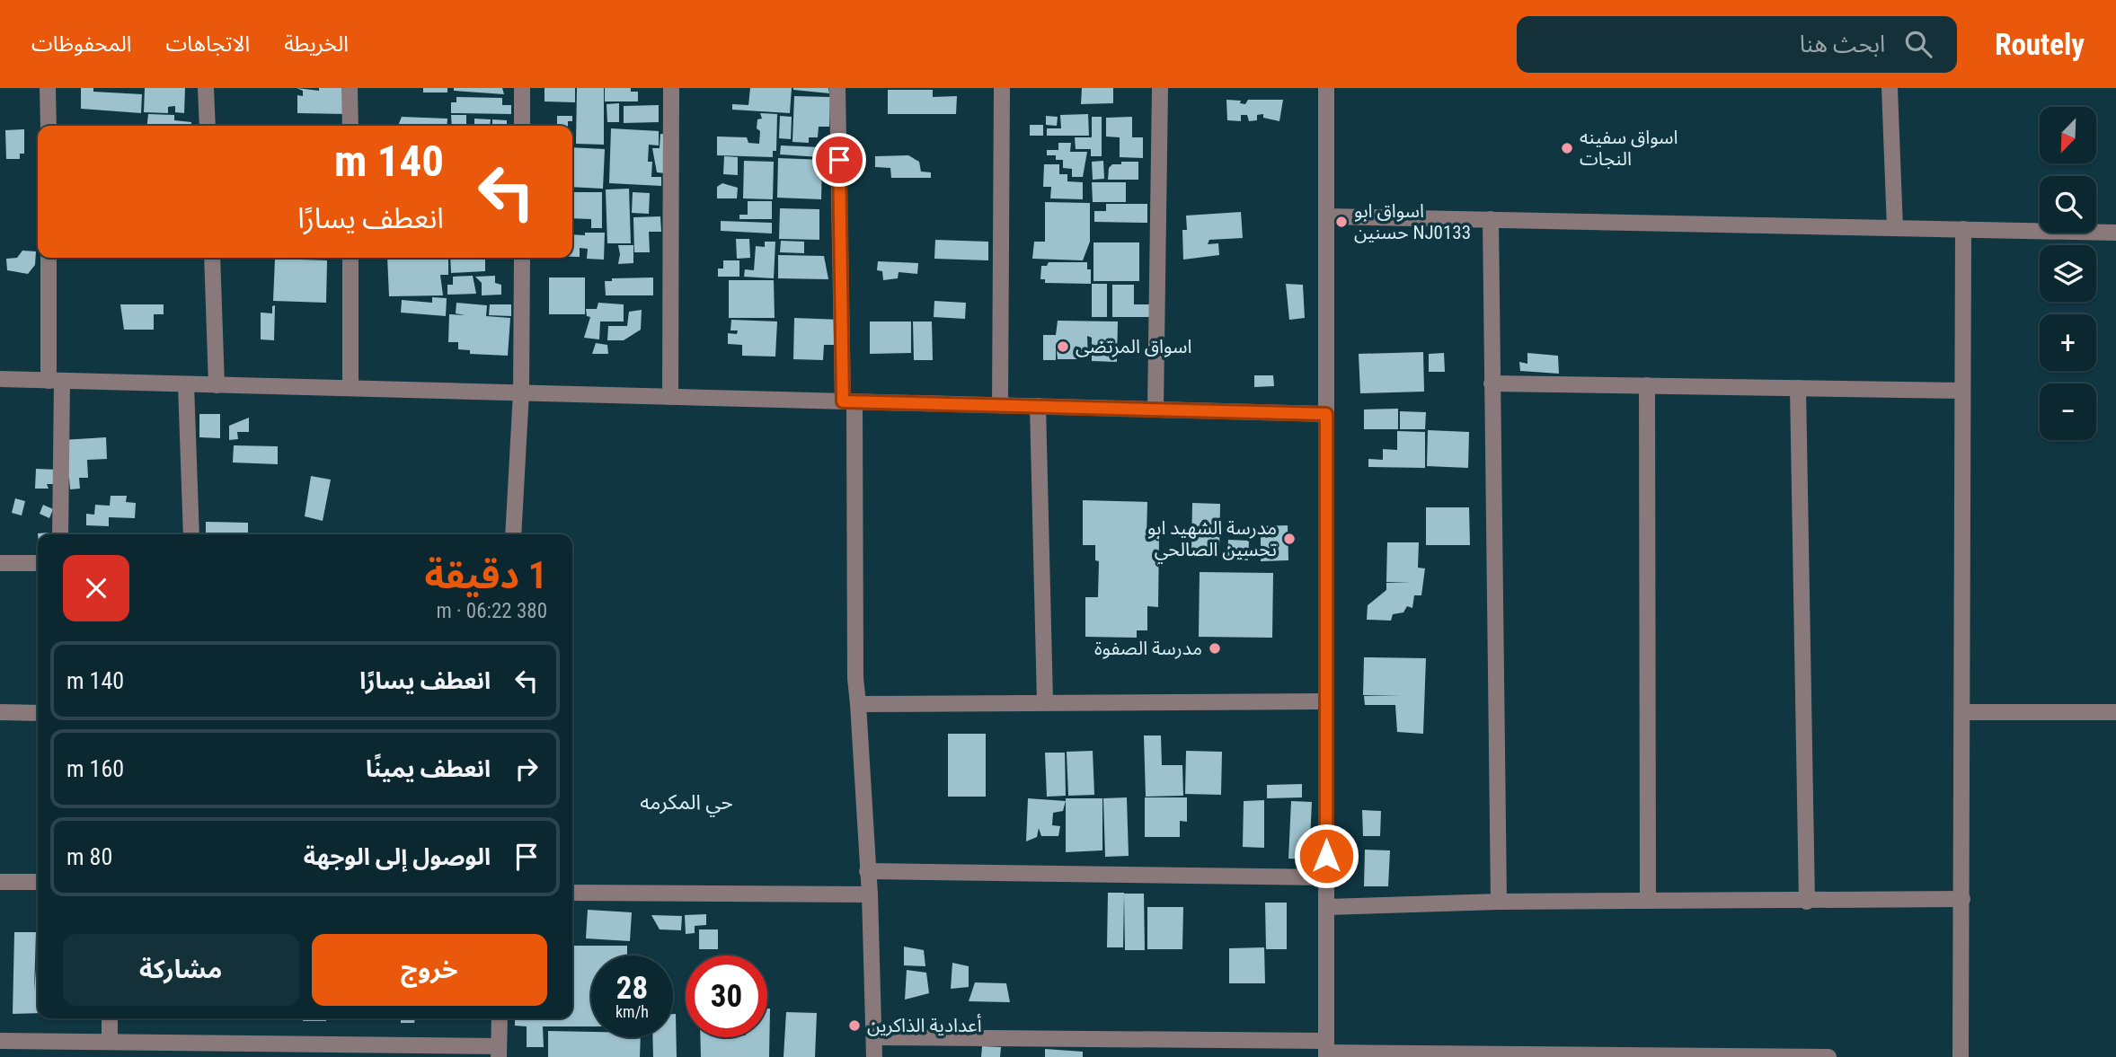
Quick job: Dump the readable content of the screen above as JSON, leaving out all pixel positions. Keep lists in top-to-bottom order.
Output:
{
  "districts": ["حي المكرمه"],
  "places": [
    "اسواق سفينه النجات",
    "اسواق ابو حسنين NJ0133",
    "اسواق المرتضى",
    "مدرسة الشهيد ابو تحسين الصالحي",
    "مدرسة الصفوة",
    "أعدادية الذاكرين"
  ],
  "north": "bottom left",
  "page": {
    "header": "Routely",
    "search": "ابحث هنا",
    "nav": ["الخريطة", "الاتجاهات", "المحفوظات"],
    "map_buttons": ["+", "−"],
    "turn": ["140 m", "انعطف يسارًا"],
    "heading": ["1 دقيقة", "380 m · 06:22"],
    "list": [
      {
        "name": "انعطف يسارًا",
        "value": "140 m"
      },
      {
        "name": "انعطف يمينًا",
        "value": "160 m"
      },
      {
        "name": "الوصول إلى الوجهة",
        "value": "80 m"
      }
    ],
    "buttons": ["خروج", "مشاركة"],
    "speed": "28 km/h",
    "limit": "30"
  }
}
